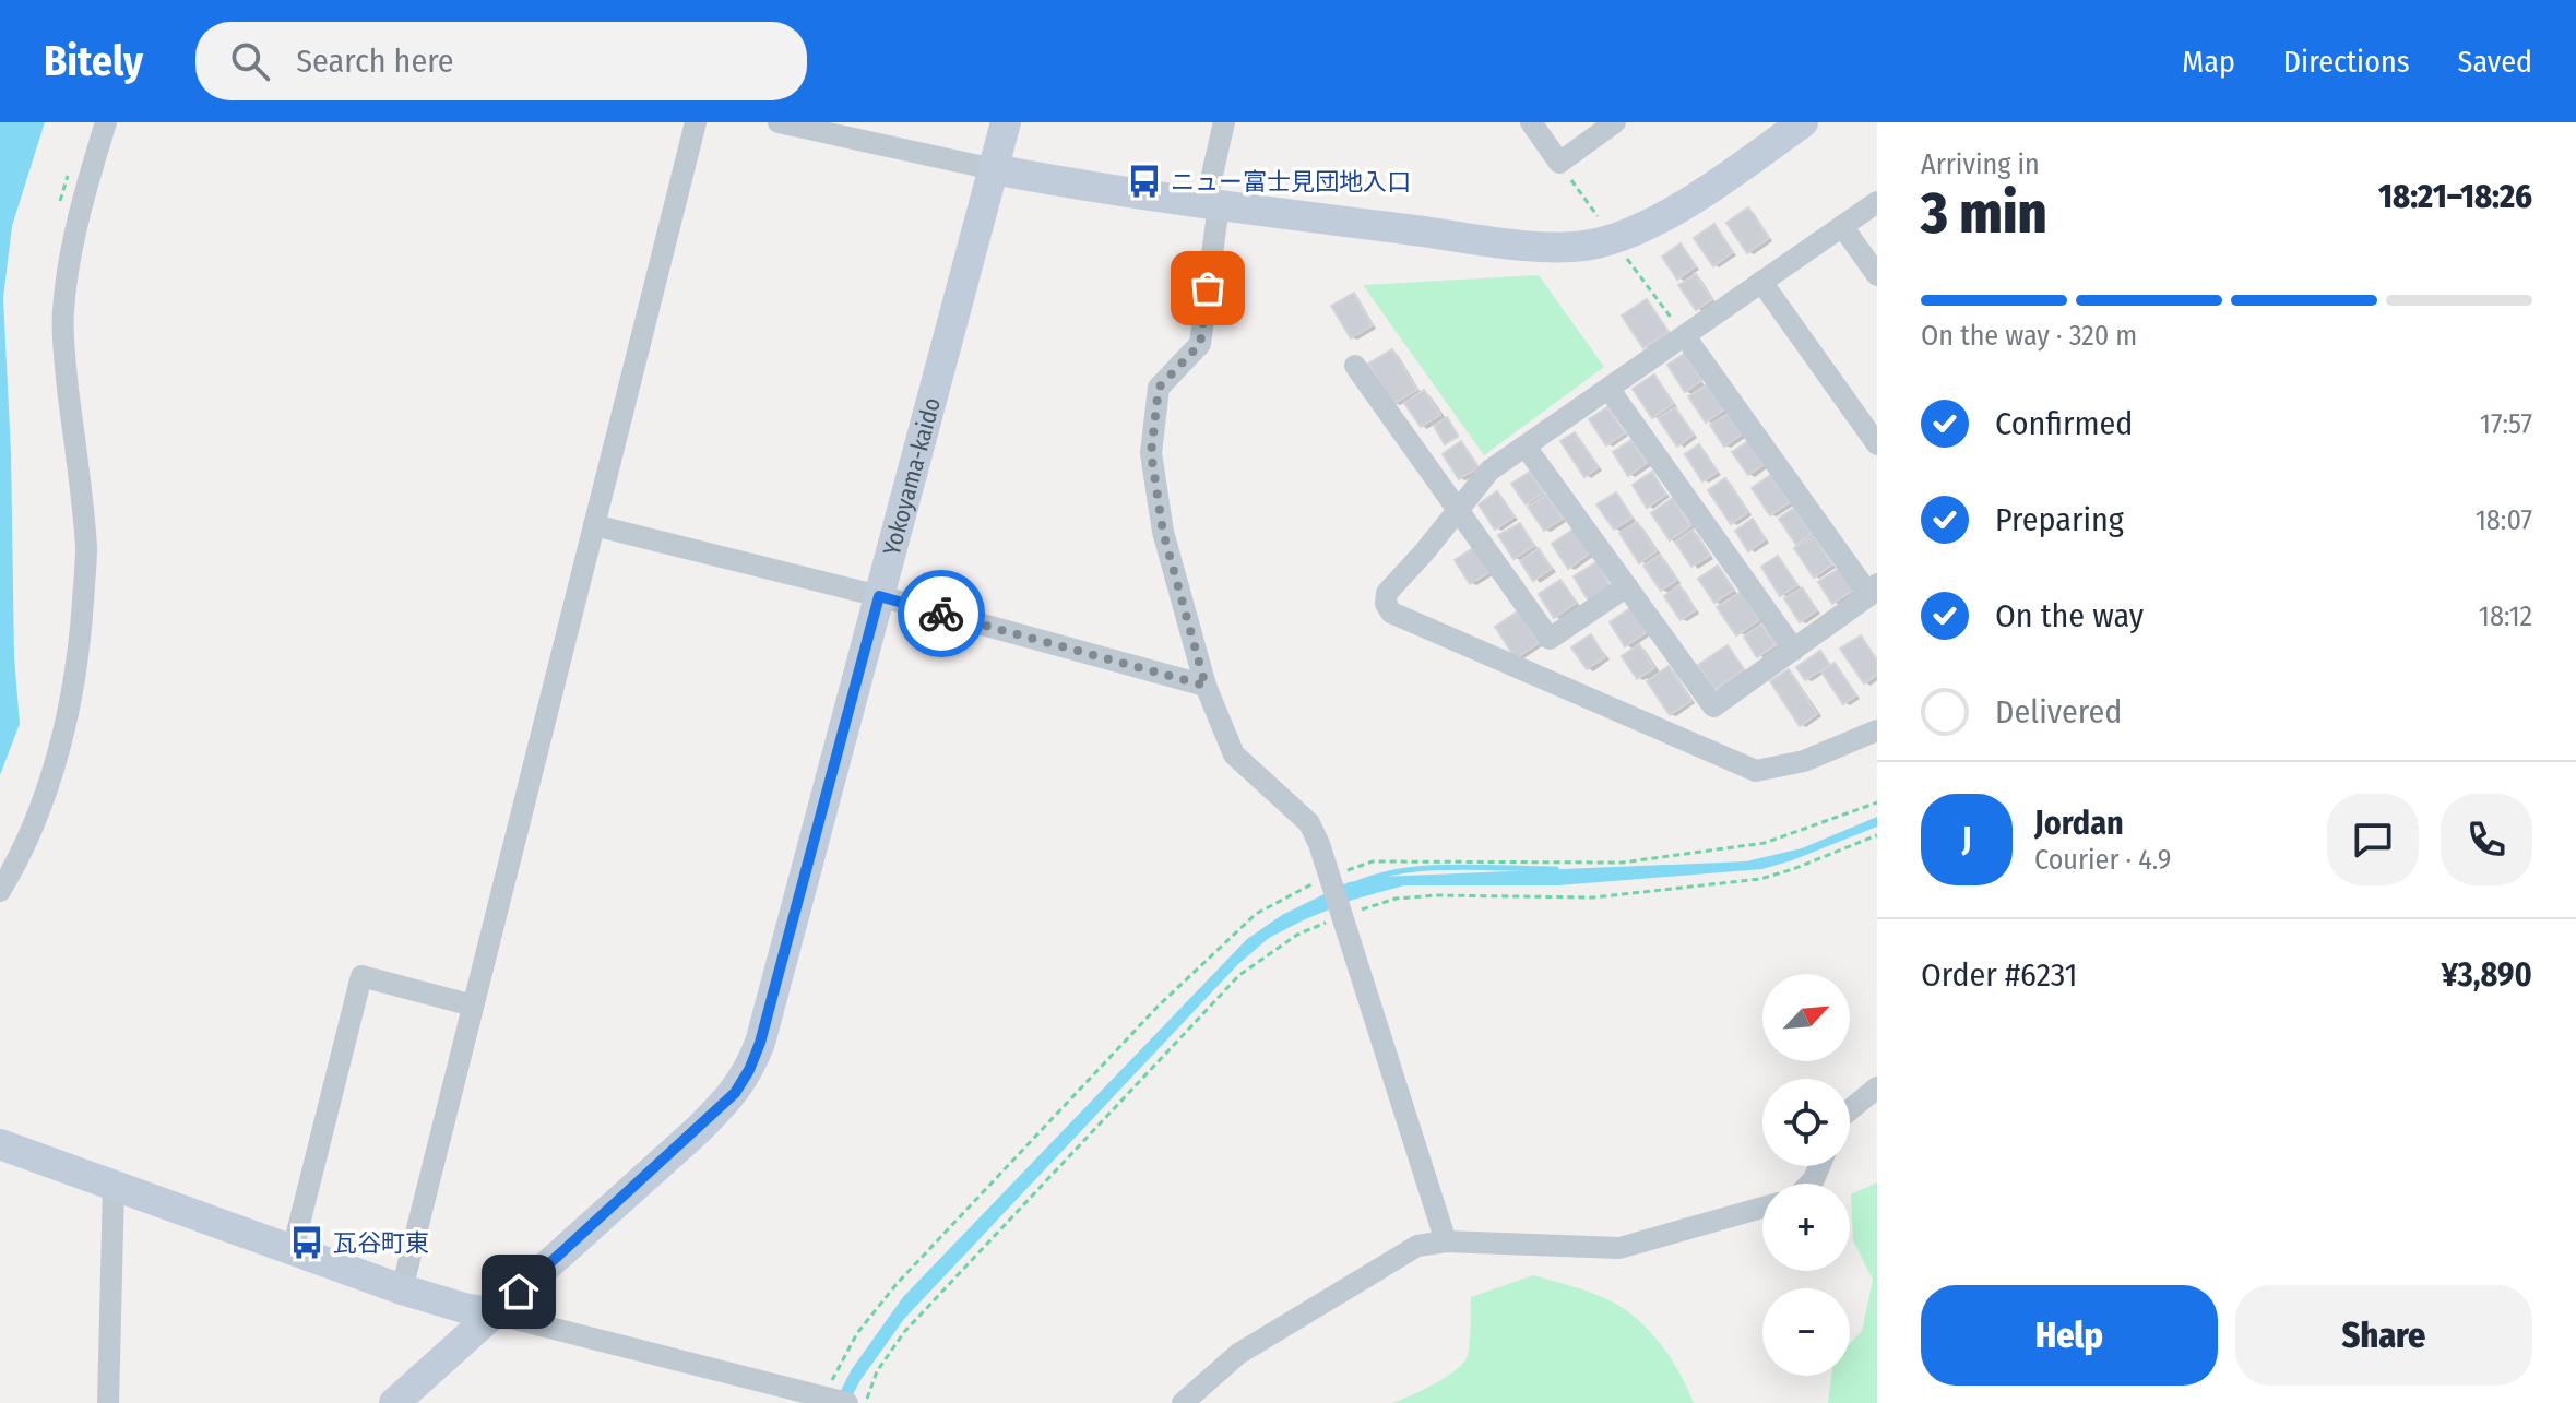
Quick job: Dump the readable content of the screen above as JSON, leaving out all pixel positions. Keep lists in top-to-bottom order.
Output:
{
  "streets": {
    "street": ["Yokoyama-kaido"]
  },
  "places": {
    "bus stop": ["ニュー富士見団地入口", "瓦谷町東"]
  },
  "north": "top right",
  "page": {
    "header": "Bitely",
    "search": "Search here",
    "nav": ["Map", "Directions", "Saved"],
    "heading": ["3 min", "Arriving in", "18:21–18:26"],
    "panel": [
      "Jordan",
      "Courier · 4.9",
      "Order #6231",
      "¥3,890"
    ],
    "bar": "On the way · 320 m",
    "list": [
      ["Confirmed", "17:57"],
      ["Preparing", "18:07"],
      ["On the way", "18:12"],
      "Delivered"
    ],
    "round": "J",
    "map_buttons": ["+", "−"],
    "buttons": ["Help", "Share"]
  }
}
